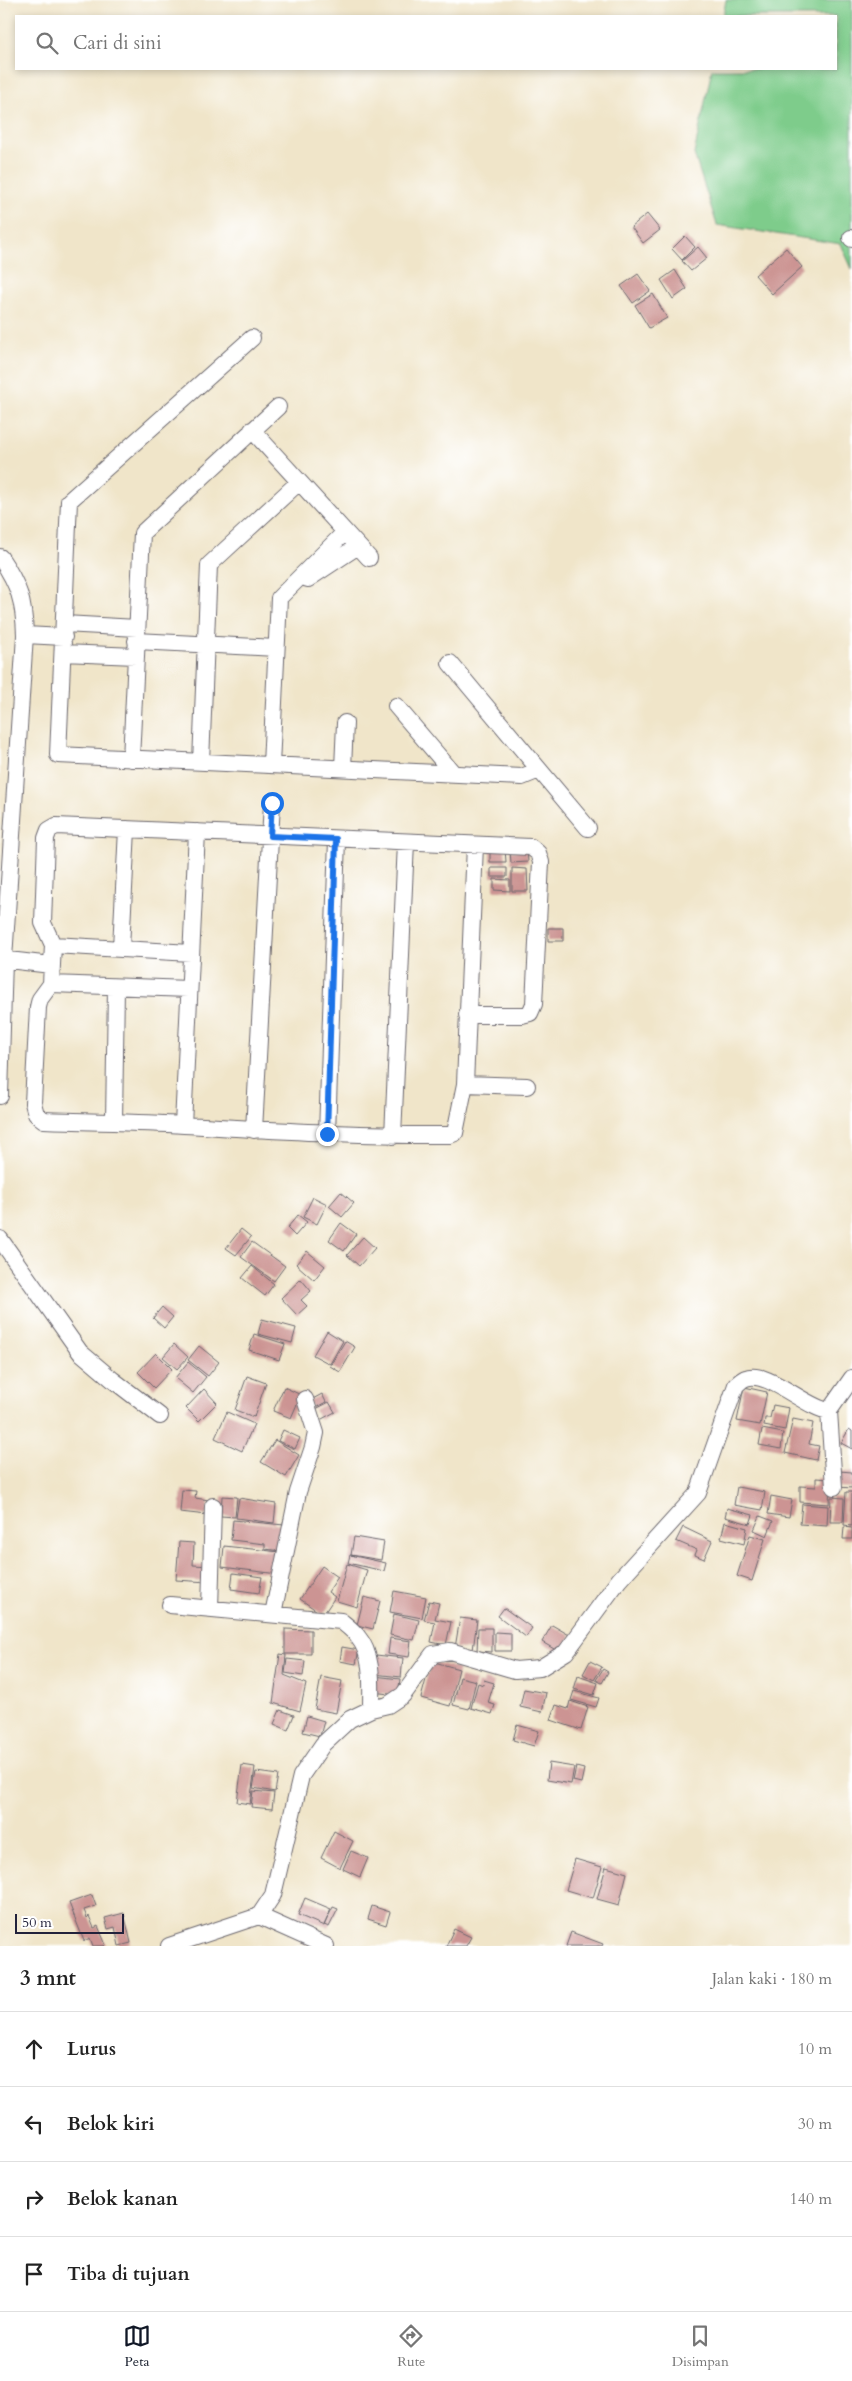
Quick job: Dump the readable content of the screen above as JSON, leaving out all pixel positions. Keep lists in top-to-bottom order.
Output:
{
  "scale_bar": "50 m",
  "page": {
    "search": "Cari di sini",
    "scale": "50 m",
    "heading": ["3 mnt", "Jalan kaki · 180 m"],
    "list": [
      ["Lurus", "10 m"],
      ["Belok kiri", "30 m"],
      ["Belok kanan", "140 m"],
      "Tiba di tujuan"
    ],
    "nav": ["Peta", "Rute", "Disimpan"]
  }
}
